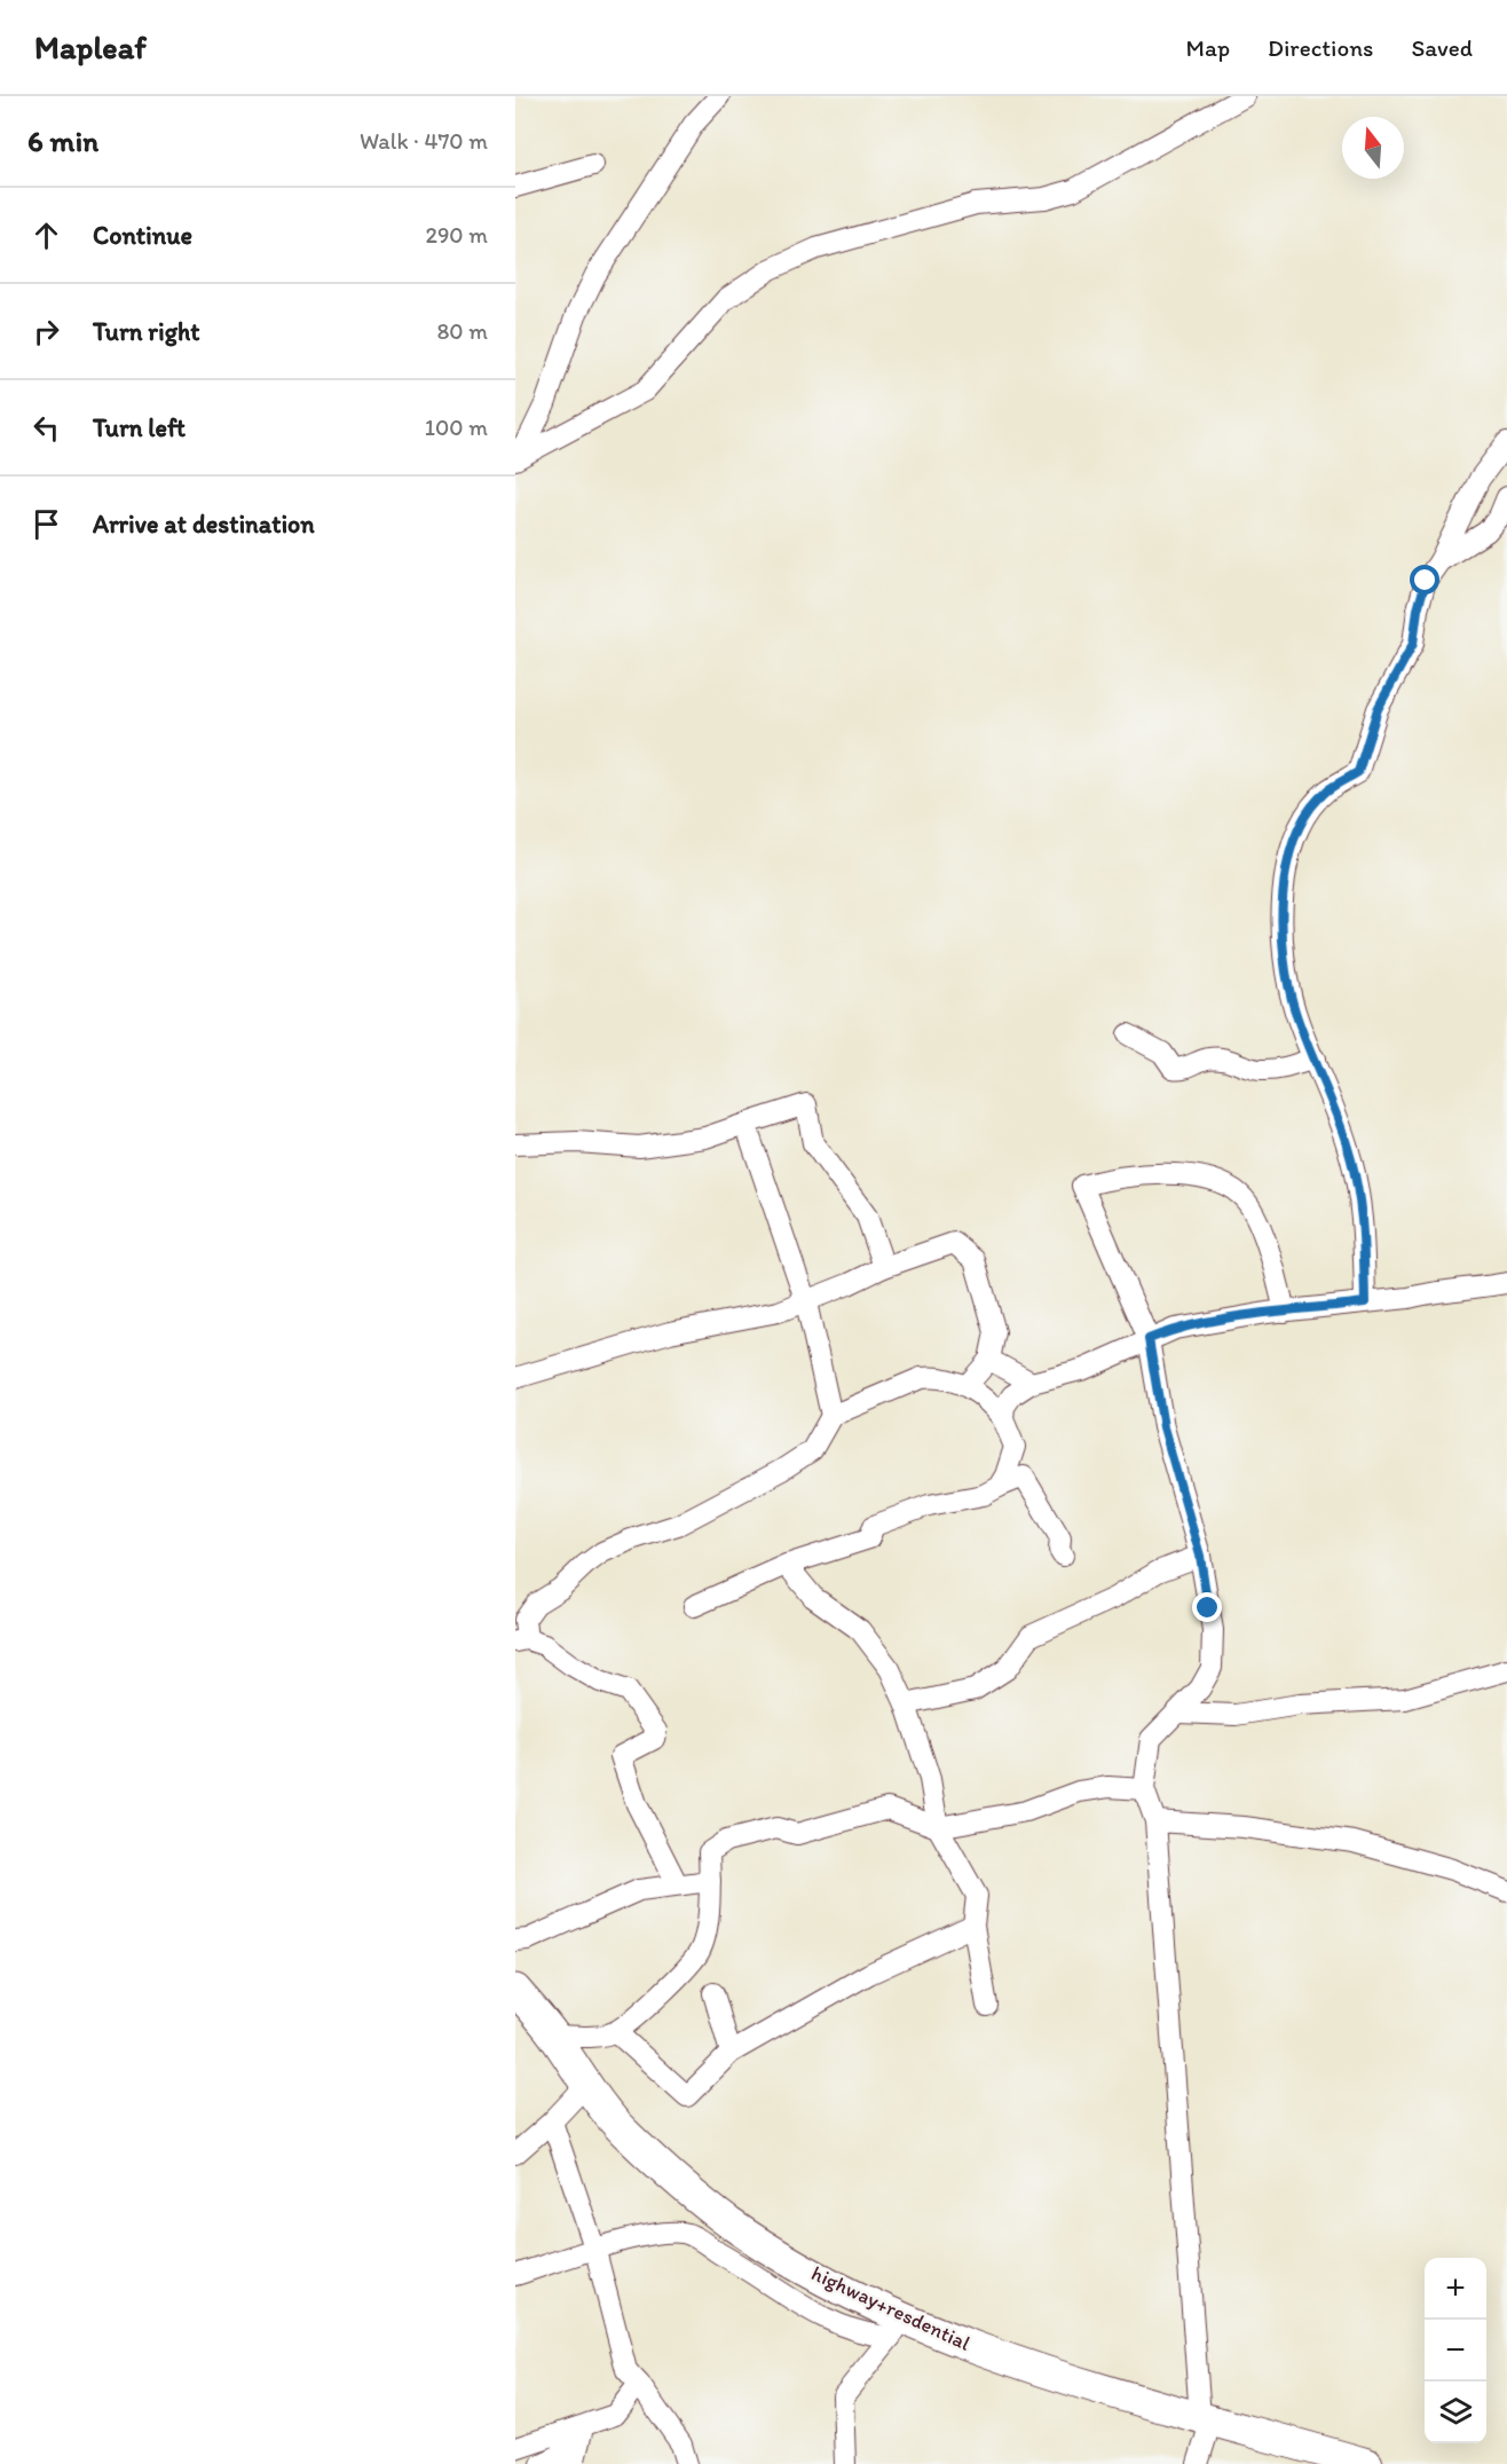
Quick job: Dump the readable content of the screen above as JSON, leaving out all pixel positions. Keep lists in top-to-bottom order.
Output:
{
  "streets": {
    "highway": ["highway+resdential"]
  },
  "north": "top",
  "page": {
    "header": "Mapleaf",
    "nav": ["Map", "Directions", "Saved"],
    "heading": ["6 min", "Walk · 470 m"],
    "list": [
      ["Continue", "290 m"],
      ["Turn right", "80 m"],
      ["Turn left", "100 m"],
      "Arrive at destination"
    ],
    "map_buttons": ["+", "−"]
  }
}
